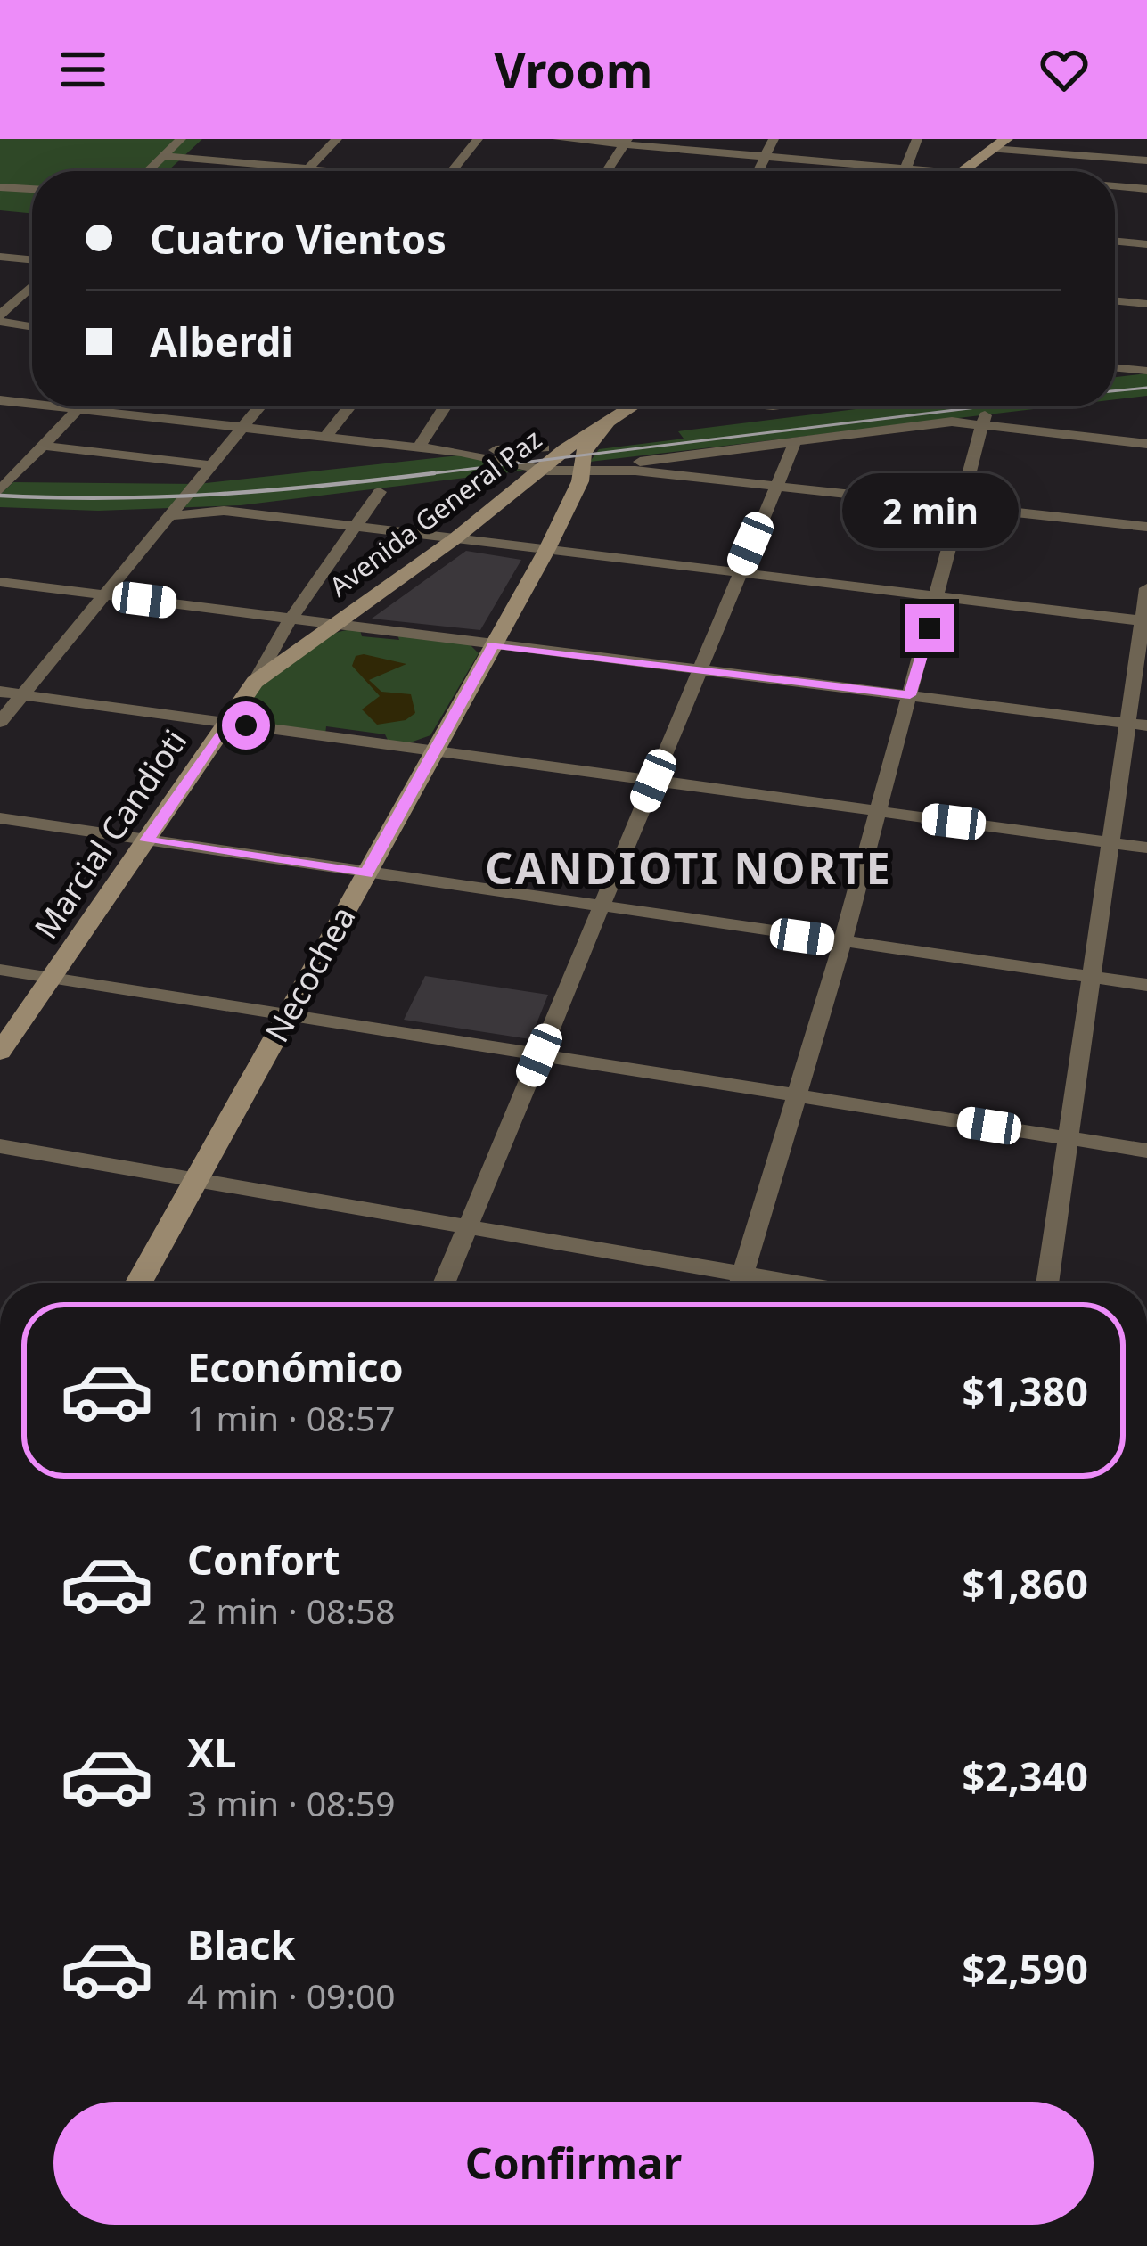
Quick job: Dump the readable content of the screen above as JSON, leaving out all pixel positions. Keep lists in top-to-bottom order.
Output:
{
  "streets": {
    "main road": ["Avenida General Paz", "Marcial Candioti", "Necochea"]
  },
  "crossings": [
    ["Avenida General Paz", "Marcial Candioti"],
    ["Avenida General Paz", "Necochea"]
  ],
  "districts": ["CANDIOTI NORTE"],
  "page": {
    "header": "Vroom",
    "banner": ["Cuatro Vientos", "Alberdi"],
    "bubble": "2 min",
    "list": [
      {
        "name": "Económico",
        "note": "1 min · 08:57",
        "value": "$1,380"
      },
      {
        "name": "Confort",
        "note": "2 min · 08:58",
        "value": "$1,860"
      },
      {
        "name": "XL",
        "note": "3 min · 08:59",
        "value": "$2,340"
      },
      {
        "name": "Black",
        "note": "4 min · 09:00",
        "value": "$2,590"
      }
    ],
    "buttons": "Confirmar"
  }
}
